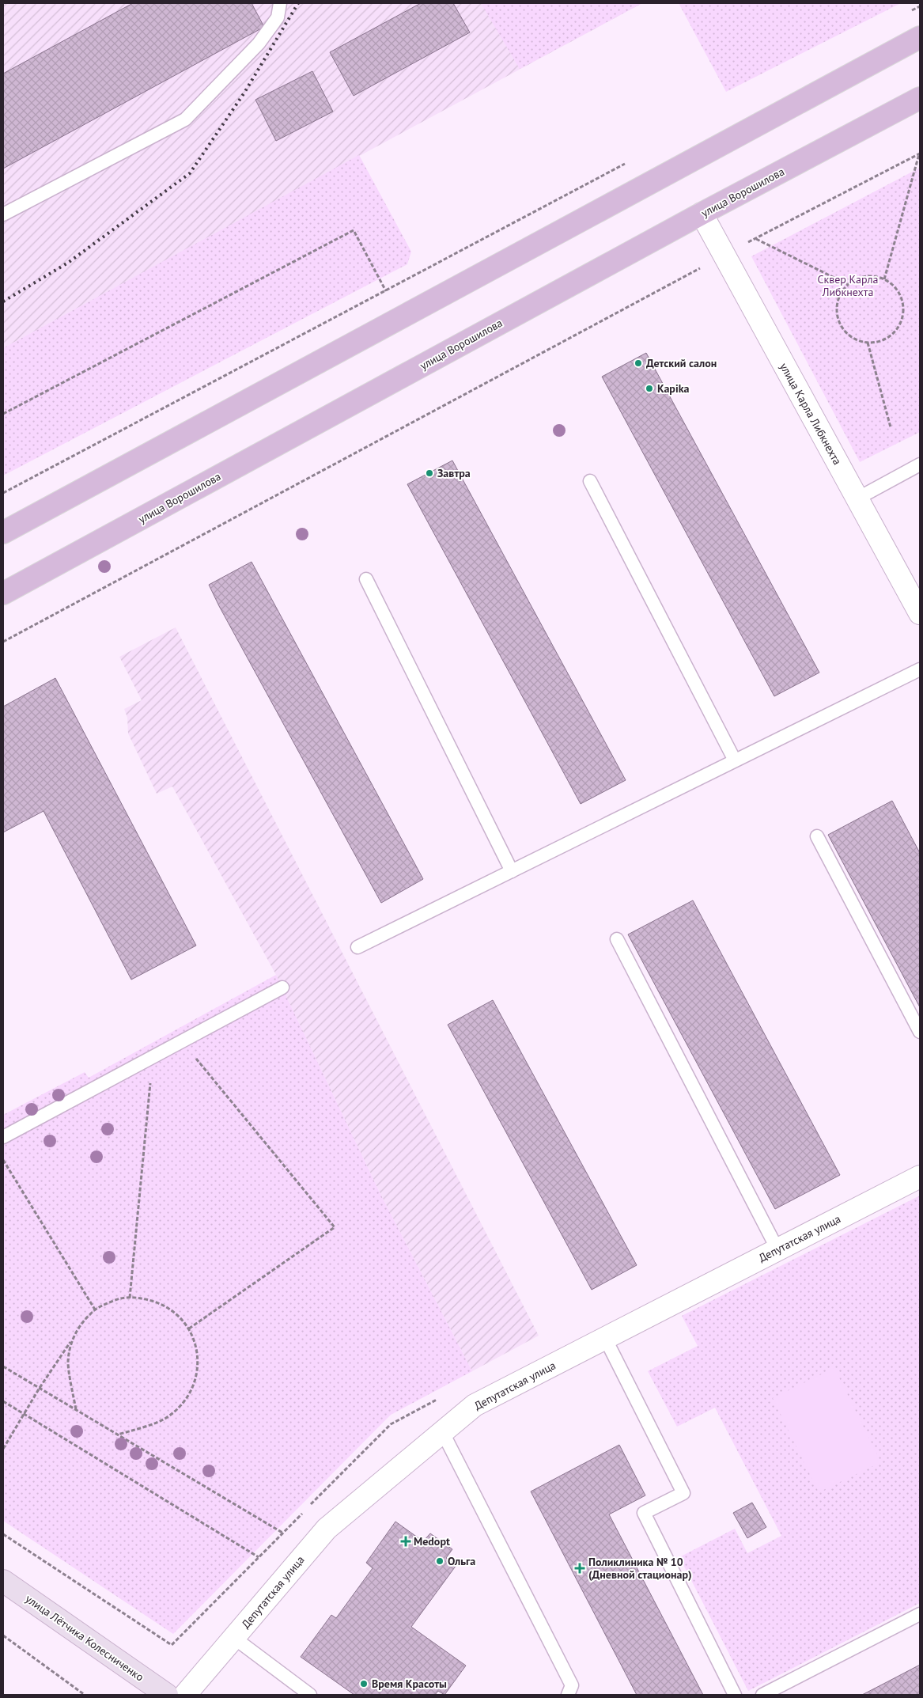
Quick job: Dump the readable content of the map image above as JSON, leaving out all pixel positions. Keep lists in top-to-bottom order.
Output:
{
  "streets": {
    "main road": ["улица Ворошилова"],
    "street": ["улица Карла Либкнехта", "Депутатская улица", "улица Лётчика Колесниченко"]
  },
  "crossings": [
    ["улица Ворошилова", "улица Карла Либкнехта"]
  ],
  "parks": ["Сквер Карла Либкнехта"],
  "places": {
    "other": [
      "Детский салон",
      "Kapika",
      "Завтра",
      "Ольга",
      "Время Красоты"
    ],
    "health": ["Medopt", "Поликлиника № 10 (Дневной стационар)"]
  }
}
